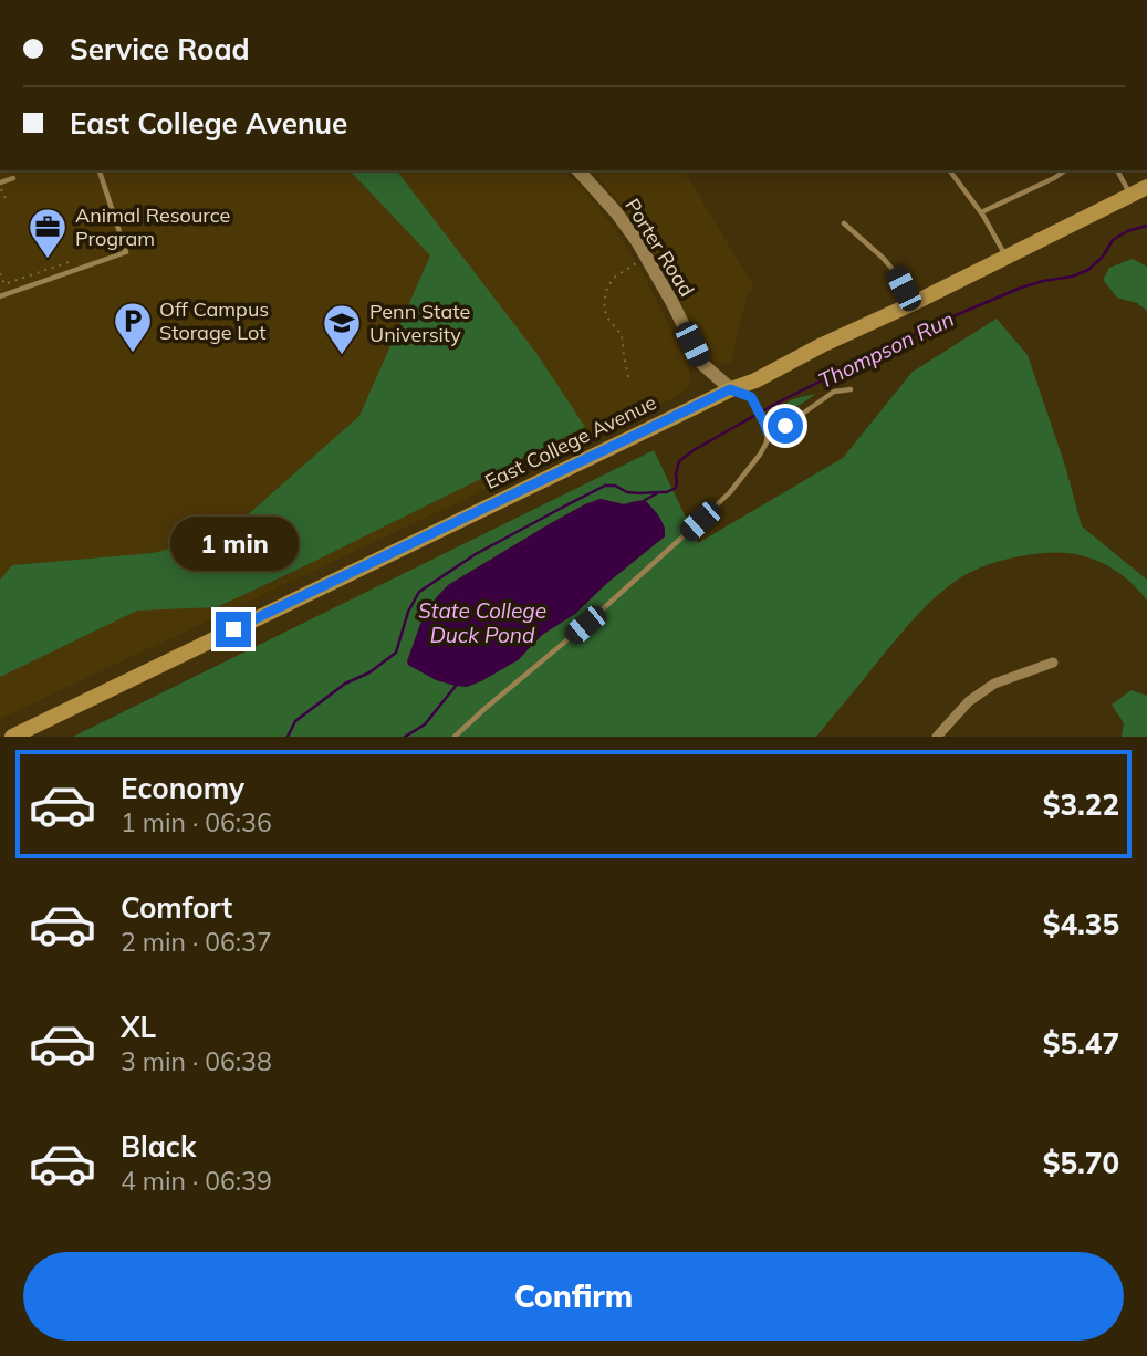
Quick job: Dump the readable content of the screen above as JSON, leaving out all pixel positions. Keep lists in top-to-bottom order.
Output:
{
  "streets": {
    "main road": ["East College Avenue"],
    "street": ["Porter Road"]
  },
  "crossings": [
    ["Porter Road", "East College Avenue"]
  ],
  "water": ["Thompson Run", "State College Duck Pond"],
  "places": {
    "office": ["Animal Resource Program"],
    "parking": ["Off Campus Storage Lot"],
    "school or university": ["Penn State University"]
  },
  "page": {
    "banner": ["Service Road", "East College Avenue"],
    "bubble": "1 min",
    "list": [
      {
        "name": "Economy",
        "note": "1 min · 06:36",
        "value": "$3.22"
      },
      {
        "name": "Comfort",
        "note": "2 min · 06:37",
        "value": "$4.35"
      },
      {
        "name": "XL",
        "note": "3 min · 06:38",
        "value": "$5.47"
      },
      {
        "name": "Black",
        "note": "4 min · 06:39",
        "value": "$5.70"
      }
    ],
    "buttons": "Confirm"
  }
}
